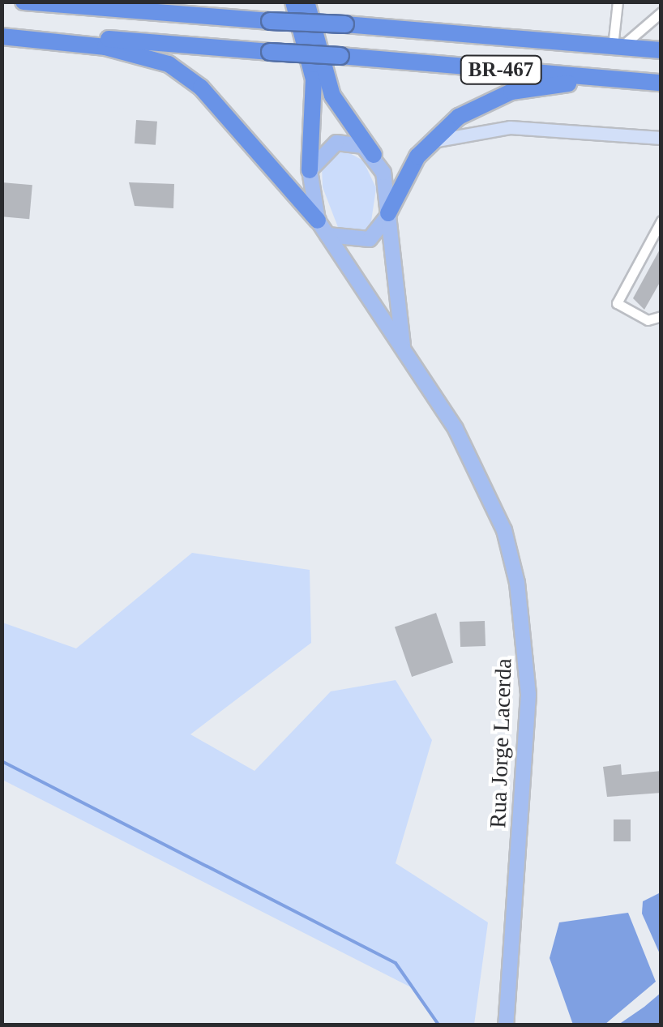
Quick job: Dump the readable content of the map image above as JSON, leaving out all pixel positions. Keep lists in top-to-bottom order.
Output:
{
  "streets": {
    "highway": ["BR-467"],
    "main road": ["Rua Jorge Lacerda"]
  }
}
